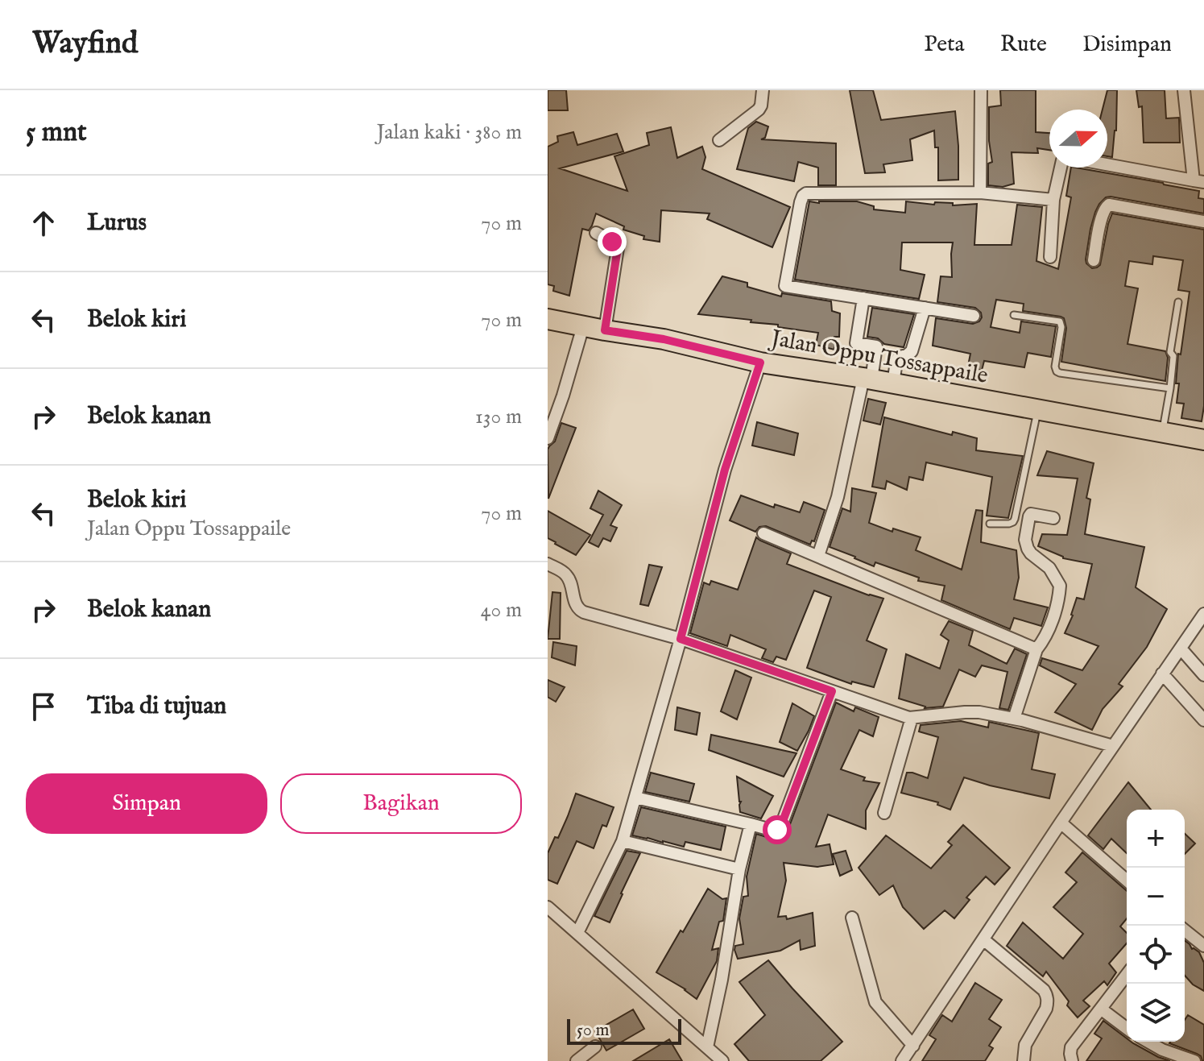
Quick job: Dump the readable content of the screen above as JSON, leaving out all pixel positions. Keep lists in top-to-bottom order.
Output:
{
  "streets": {
    "main road": ["Jalan Oppu Tossappaile"]
  },
  "scale_bar": "50 m",
  "north": "right",
  "page": {
    "header": "Wayfind",
    "nav": ["Peta", "Rute", "Disimpan"],
    "heading": ["5 mnt", "Jalan kaki · 380 m"],
    "list": [
      ["Lurus", "70 m"],
      ["Belok kiri", "70 m"],
      ["Belok kanan", "130 m"],
      ["Belok kiri", "Jalan Oppu Tossappaile", "70 m"],
      ["Belok kanan", "40 m"],
      "Tiba di tujuan"
    ],
    "buttons": ["Simpan", "Bagikan"],
    "map_buttons": ["+", "−"],
    "scale": "50 m"
  }
}
